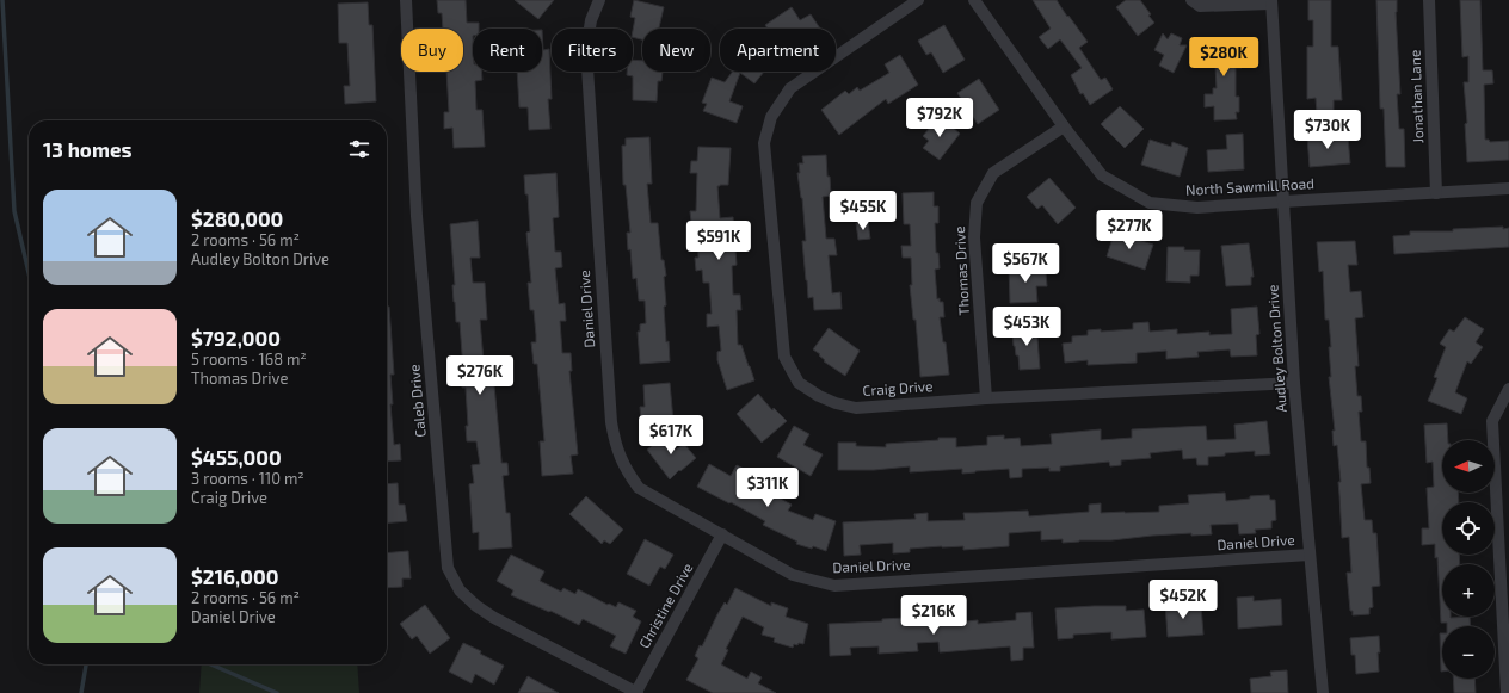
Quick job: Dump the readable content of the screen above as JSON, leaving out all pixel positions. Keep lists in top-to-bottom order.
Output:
{
  "streets": {
    "street": [
      "Jonathan Lane",
      "North Sawmill Road",
      "Thomas Drive",
      "Daniel Drive",
      "Audley Bolton Drive",
      "Craig Drive",
      "Caleb Drive",
      "Christine Drive"
    ]
  },
  "crossings": [
    ["Jonathan Lane", "North Sawmill Road"],
    ["North Sawmill Road", "Thomas Drive"],
    ["North Sawmill Road", "Audley Bolton Drive"],
    ["Thomas Drive", "Craig Drive"],
    ["Daniel Drive", "Audley Bolton Drive"],
    ["Daniel Drive", "Christine Drive"],
    ["Audley Bolton Drive", "Craig Drive"],
    ["Caleb Drive", "Christine Drive"]
  ],
  "north": "left",
  "page": {
    "chip": [
      "Buy",
      "Rent",
      "Filters",
      "New",
      "Apartment"
    ],
    "price": [
      "$280K",
      "$792K",
      "$730K",
      "$455K",
      "$277K",
      "$591K",
      "$567K",
      "$453K",
      "$276K",
      "$617K",
      "$311K",
      "$452K",
      "$216K"
    ],
    "heading": "13 homes",
    "list": [
      {
        "name": "$280,000",
        "note": "2 rooms · 56 m² · Audley Bolton Drive"
      },
      {
        "name": "$792,000",
        "note": "5 rooms · 168 m² · Thomas Drive"
      },
      {
        "name": "$455,000",
        "note": "3 rooms · 110 m² · Craig Drive"
      },
      {
        "name": "$216,000",
        "note": "2 rooms · 56 m² · Daniel Drive"
      }
    ],
    "map_buttons": ["+", "−"]
  }
}
